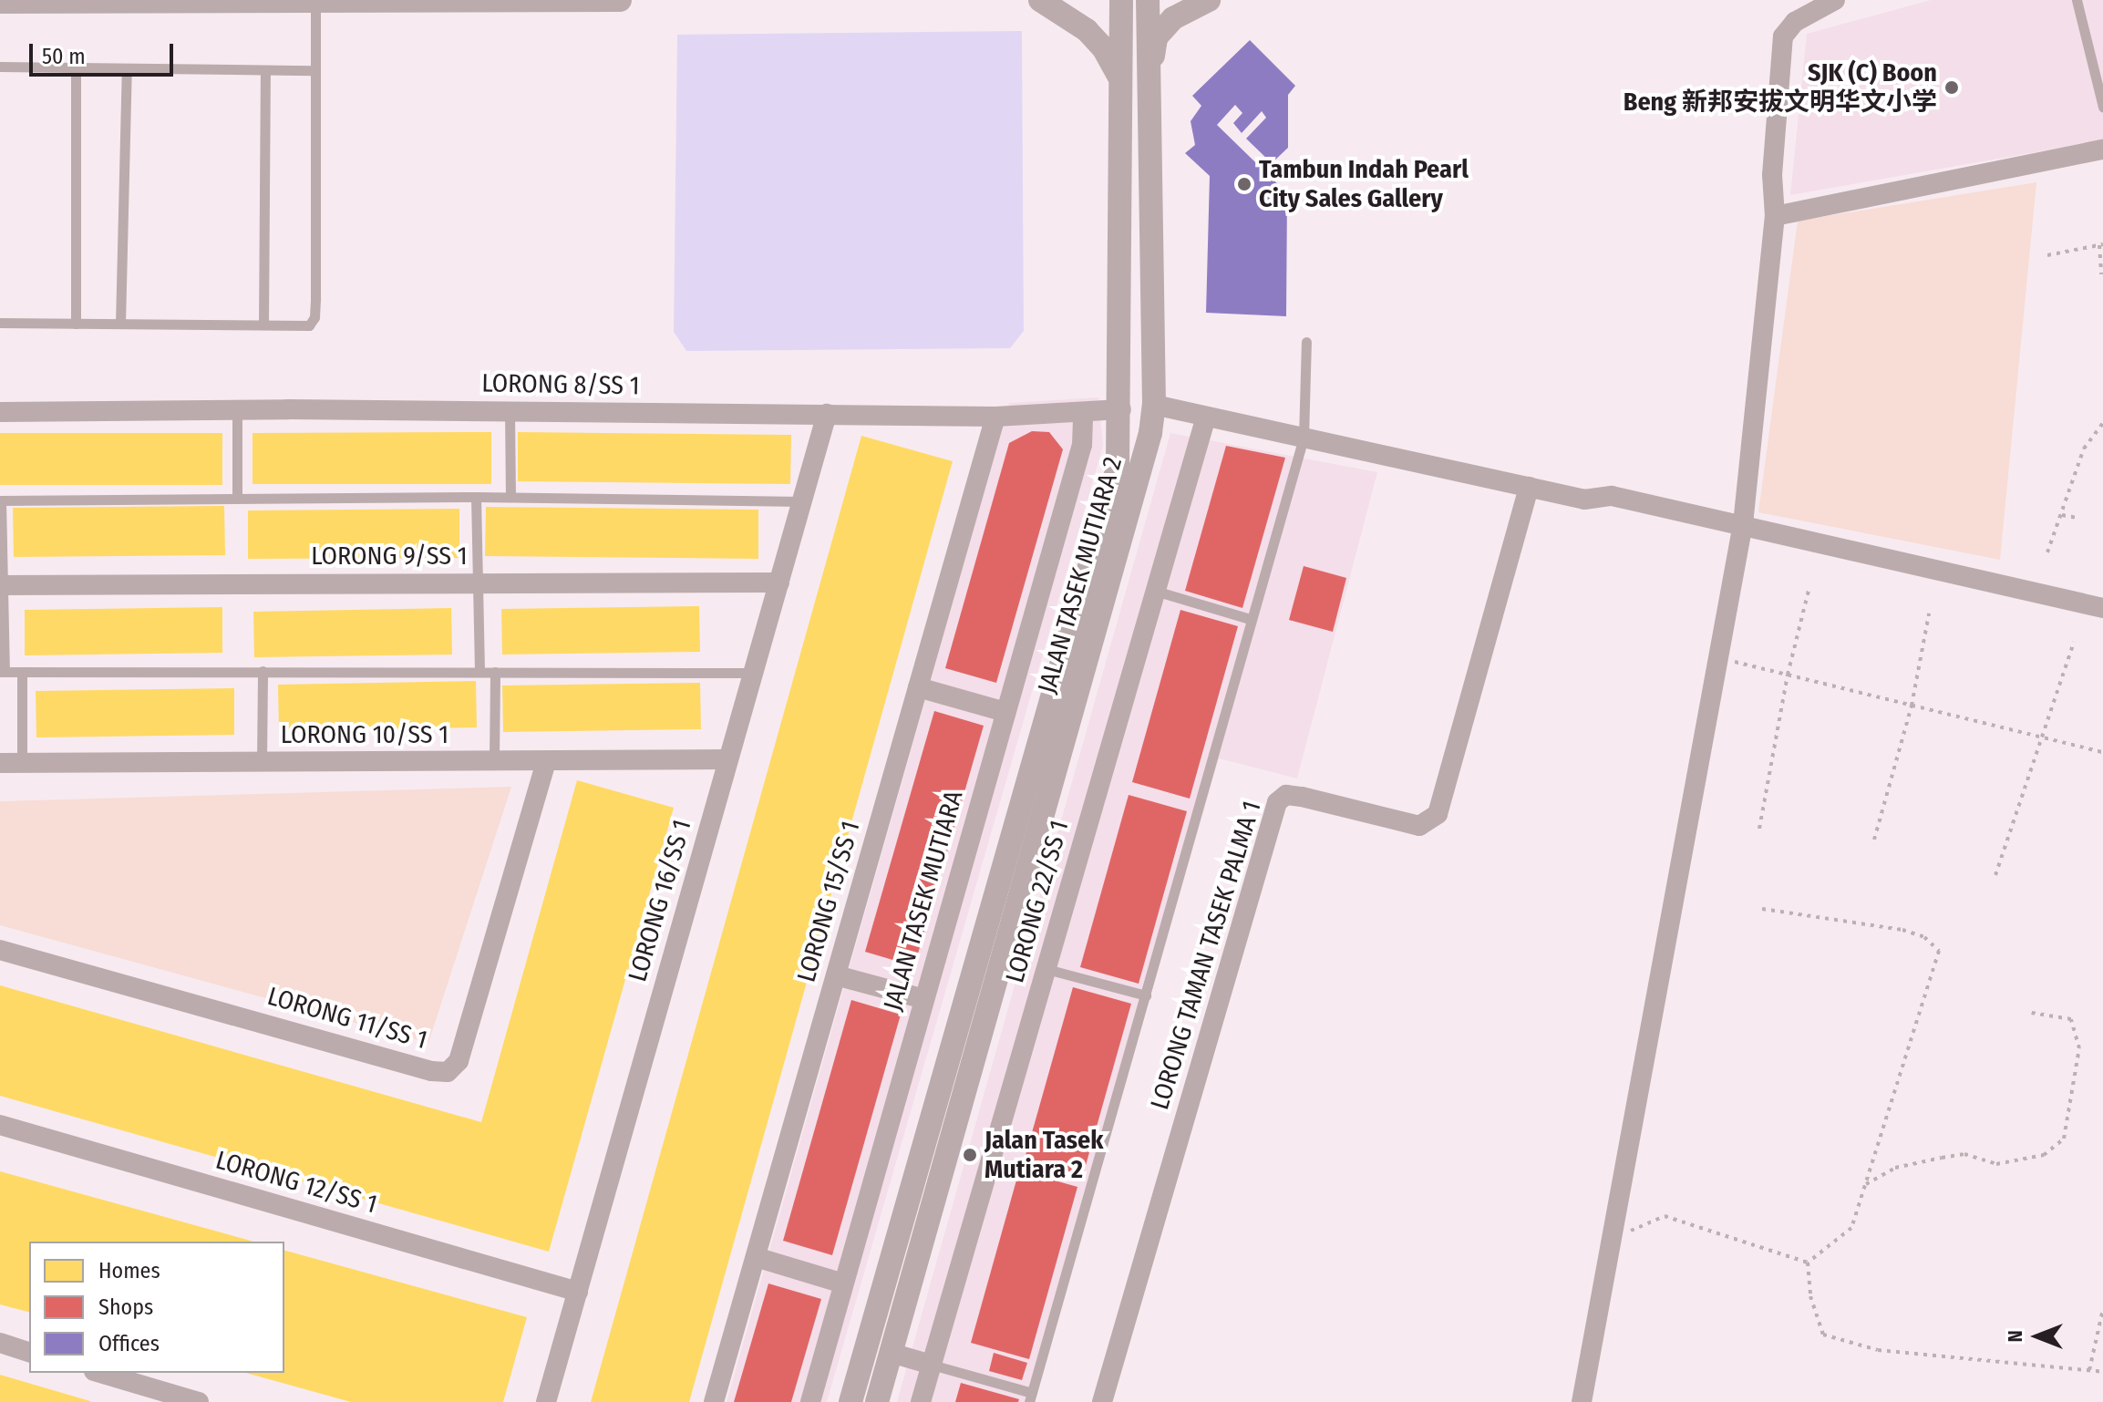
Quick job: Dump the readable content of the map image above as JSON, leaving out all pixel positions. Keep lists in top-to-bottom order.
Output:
{
  "streets": {
    "street": [
      "LORONG 8/SS 1",
      "LORONG 9/SS 1",
      "JALAN TASEK MUTIARA 2",
      "LORONG 10/SS 1",
      "LORONG 16/SS 1",
      "JALAN TASEK MUTIARA",
      "LORONG 15/SS 1",
      "LORONG 22/SS 1",
      "LORONG TAMAN TASEK PALMA 1",
      "LORONG 11/SS 1",
      "LORONG 12/SS 1"
    ]
  },
  "crossings": [
    ["LORONG 8/SS 1", "JALAN TASEK MUTIARA 2"],
    ["LORONG 8/SS 1", "LORONG 16/SS 1"],
    ["LORONG 8/SS 1", "JALAN TASEK MUTIARA"],
    ["LORONG 8/SS 1", "LORONG 15/SS 1"],
    ["LORONG 9/SS 1", "LORONG 16/SS 1"],
    ["LORONG 10/SS 1", "LORONG 16/SS 1"],
    ["LORONG 10/SS 1", "LORONG 11/SS 1"],
    ["LORONG 16/SS 1", "LORONG 12/SS 1"]
  ],
  "places": ["SJK (C) Boon Beng 新邦安拔文明华文小学", "Tambun Indah Pearl City Sales Gallery", "Jalan Tasek Mutiara 2"],
  "legend": ["Homes", "Shops", "Offices"],
  "scale_bar": "50 m",
  "north": "left"
}
